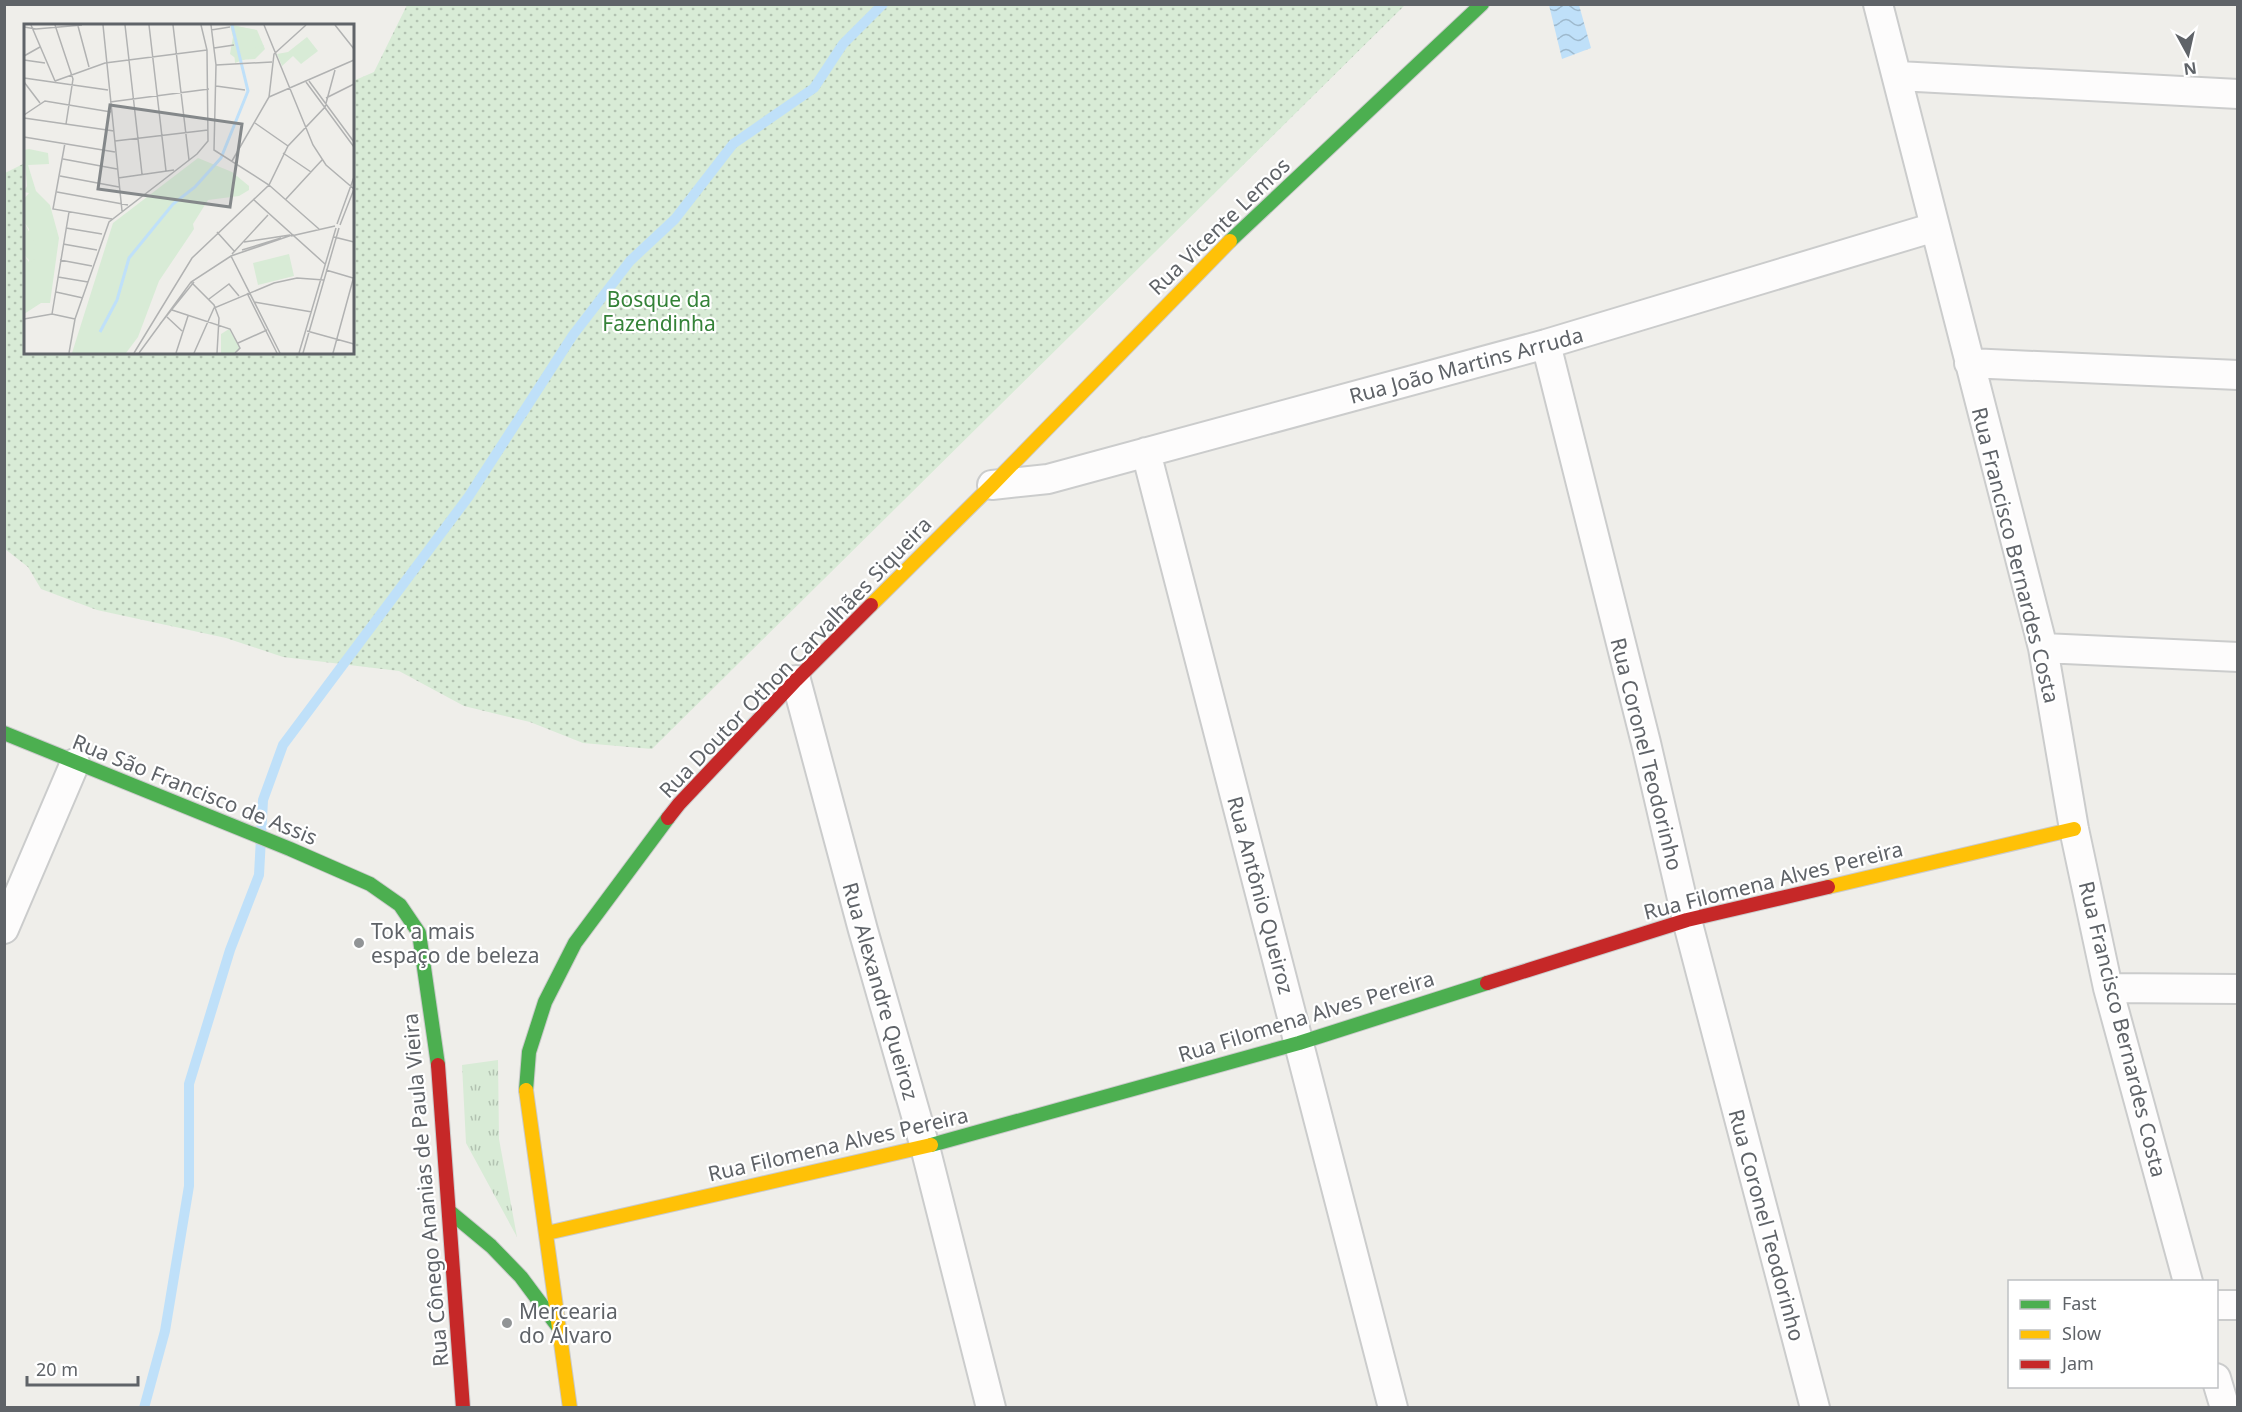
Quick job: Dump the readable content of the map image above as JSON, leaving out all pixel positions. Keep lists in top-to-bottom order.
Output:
{
  "streets": {
    "street": [
      "Rua Vicente Lemos",
      "Rua João Martins Arruda",
      "Rua Francisco Bernardes Costa",
      "Rua Doutor Othon Carvalhães Siqueira",
      "Rua Coronel Teodorinho",
      "Rua São Francisco de Assis",
      "Rua Filomena Alves Pereira",
      "Rua Antônio Queiroz",
      "Rua Alexandre Queiroz",
      "Rua Cônego Ananias de Paula Vieira"
    ]
  },
  "crossings": [
    ["Rua Vicente Lemos", "Rua João Martins Arruda"],
    ["Rua Vicente Lemos", "Rua Doutor Othon Carvalhães Siqueira"],
    ["Rua João Martins Arruda", "Rua Francisco Bernardes Costa"],
    ["Rua João Martins Arruda", "Rua Doutor Othon Carvalhães Siqueira"],
    ["Rua João Martins Arruda", "Rua Coronel Teodorinho"],
    ["Rua João Martins Arruda", "Rua Antônio Queiroz"],
    ["Rua Francisco Bernardes Costa", "Rua Filomena Alves Pereira"],
    ["Rua Doutor Othon Carvalhães Siqueira", "Rua Filomena Alves Pereira"],
    ["Rua Doutor Othon Carvalhães Siqueira", "Rua Alexandre Queiroz"],
    ["Rua Coronel Teodorinho", "Rua Filomena Alves Pereira"],
    ["Rua São Francisco de Assis", "Rua Cônego Ananias de Paula Vieira"],
    ["Rua Filomena Alves Pereira", "Rua Antônio Queiroz"],
    ["Rua Filomena Alves Pereira", "Rua Alexandre Queiroz"]
  ],
  "parks": ["Bosque da Fazendinha"],
  "places": ["Tok a mais espaço de beleza", "Mercearia do Álvaro"],
  "legend": ["Fast", "Slow", "Jam"],
  "scale_bar": "20 m",
  "north": "bottom"
}
